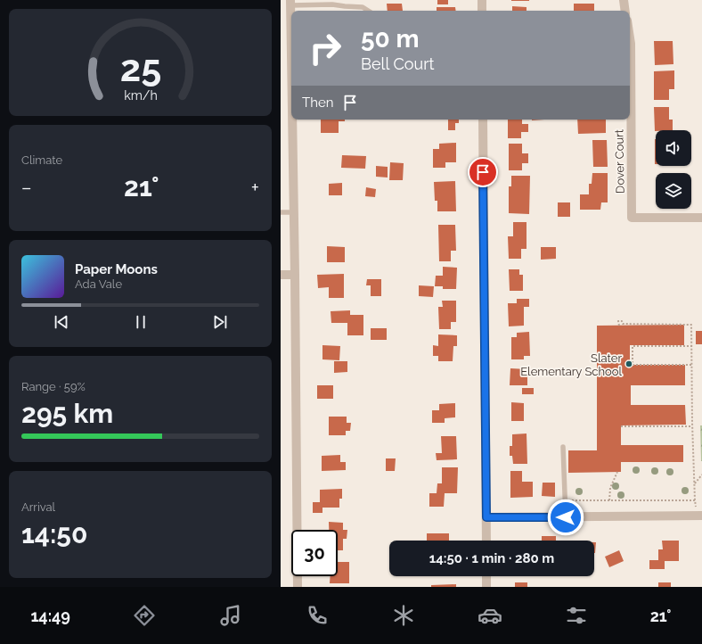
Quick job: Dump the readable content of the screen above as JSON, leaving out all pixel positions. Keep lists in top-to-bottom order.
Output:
{
  "streets": {
    "street": ["Dover Court"]
  },
  "places": ["Slater Elementary School"],
  "page": {
    "turn": ["50 m", "Bell Court"],
    "then": "Then",
    "tile": [
      "Climate",
      ["Range · 59%", "295 km"],
      ["Arrival", "14:50"]
    ],
    "heat": ["−", "21°", "+"],
    "song": ["Paper Moons", "Ada Vale"],
    "limit": "30",
    "trip": "14:50 · 1 min · 280 m",
    "tabs": ["14:49", "21°"],
    "gauge": ["25", "km/h"]
  }
}
